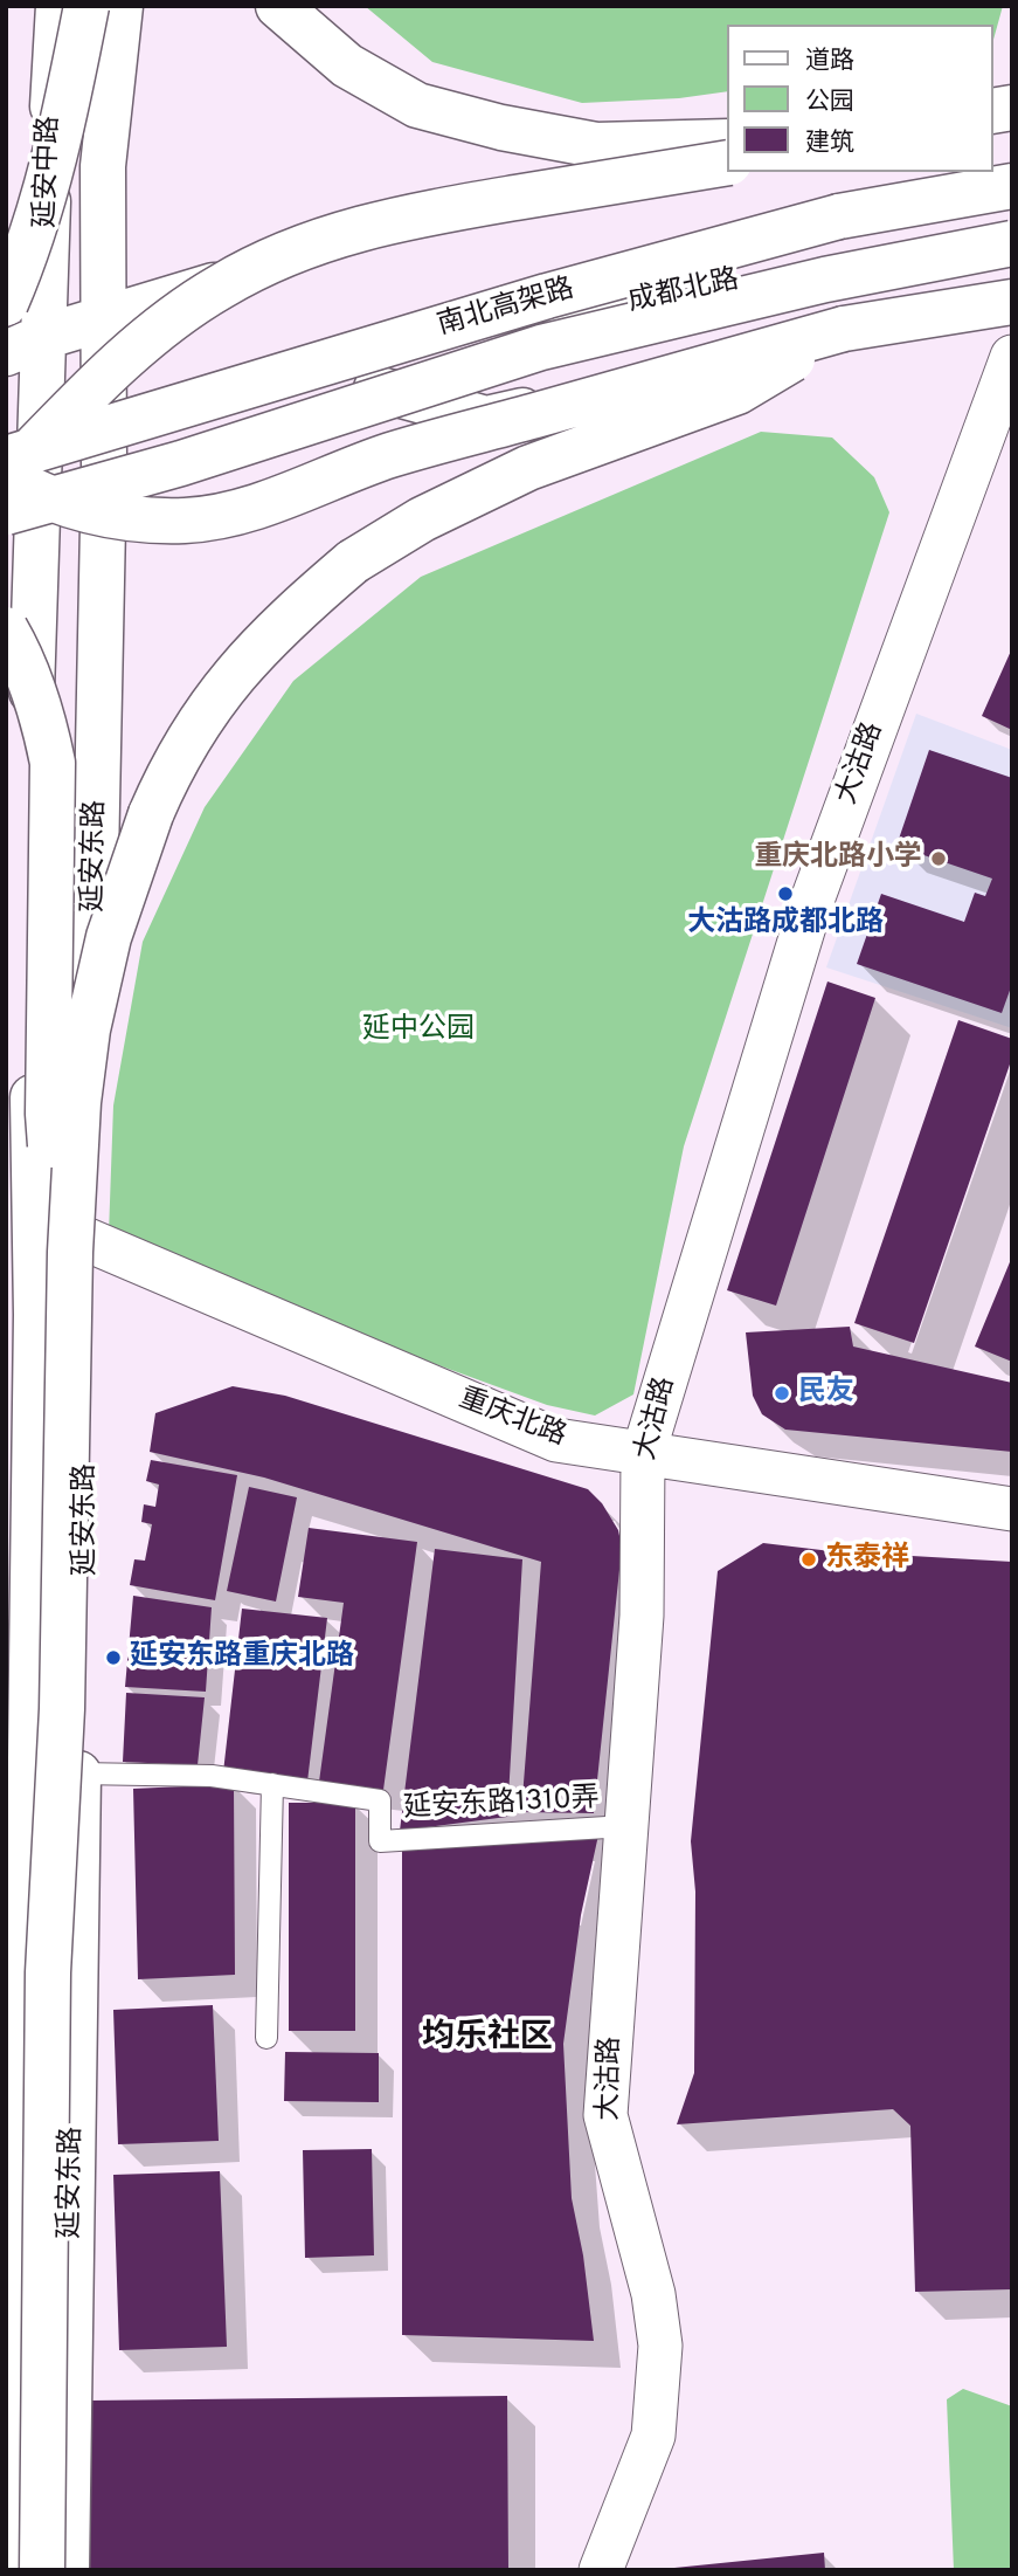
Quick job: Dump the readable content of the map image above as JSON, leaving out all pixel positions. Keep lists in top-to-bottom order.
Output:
{
  "streets": {
    "main road": [
      "延安中路",
      "成都北路",
      "南北高架路",
      "延安东路"
    ],
    "street": ["大沽路", "重庆北路"],
    "lane": ["延安东路1310弄"]
  },
  "crossings": [
    ["延安中路", "成都北路"],
    ["延安中路", "南北高架路"],
    ["延安中路", "延安东路"],
    ["成都北路", "南北高架路"],
    ["成都北路", "延安东路"],
    ["南北高架路", "延安东路"],
    ["大沽路", "重庆北路"],
    ["大沽路", "延安东路1310弄"],
    ["延安东路", "重庆北路"],
    ["延安东路", "延安东路1310弄"]
  ],
  "districts": ["均乐社区"],
  "parks": ["延中公园"],
  "places": [
    "重庆北路小学",
    "大沽路成都北路",
    "民友",
    "东泰祥",
    "延安东路重庆北路"
  ],
  "legend": ["道路", "公园", "建筑"]
}
